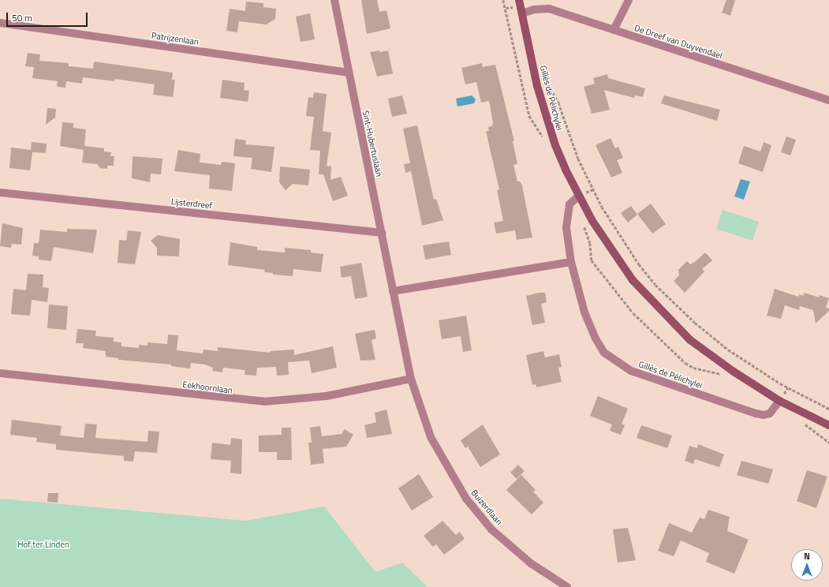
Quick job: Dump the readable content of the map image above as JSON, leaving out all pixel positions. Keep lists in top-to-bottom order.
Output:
{
  "streets": {
    "main road": ["Gillès de Pélichylei"],
    "street": [
      "Patrijzenlaan",
      "De Dreef van Duyvendael",
      "Sint-Hubertuslaan",
      "Lijsterdreef",
      "Eekhoornlaan",
      "Buizerdlaan"
    ]
  },
  "crossings": [
    ["Patrijzenlaan", "Sint-Hubertuslaan"],
    ["De Dreef van Duyvendael", "Gillès de Pélichylei"],
    ["Sint-Hubertuslaan", "Lijsterdreef"],
    ["Sint-Hubertuslaan", "Eekhoornlaan"],
    ["Sint-Hubertuslaan", "Buizerdlaan"],
    ["Eekhoornlaan", "Buizerdlaan"]
  ],
  "parks": ["Hof ter Linden"],
  "scale_bar": "50 m",
  "north": "top"
}
